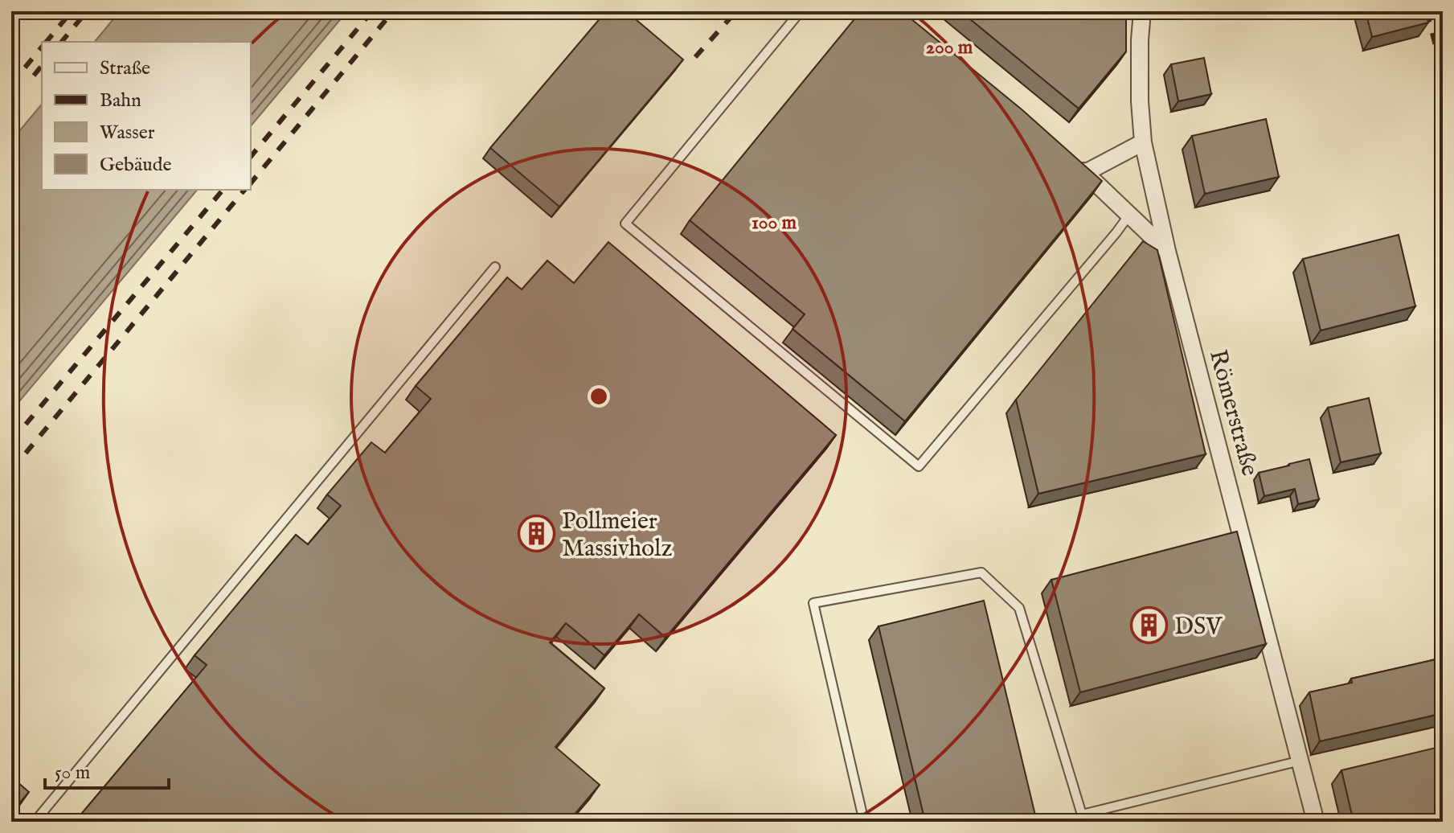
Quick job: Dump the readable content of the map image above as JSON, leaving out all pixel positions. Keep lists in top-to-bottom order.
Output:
{
  "streets": {
    "street": ["Römerstraße"]
  },
  "places": {
    "building": ["Pollmeier Massivholz", "DSV"]
  },
  "legend": [
    "Straße",
    "Bahn",
    "Wasser",
    "Gebäude"
  ],
  "scale_bar": "50 m",
  "rings": ["200 m", "100 m"]
}
